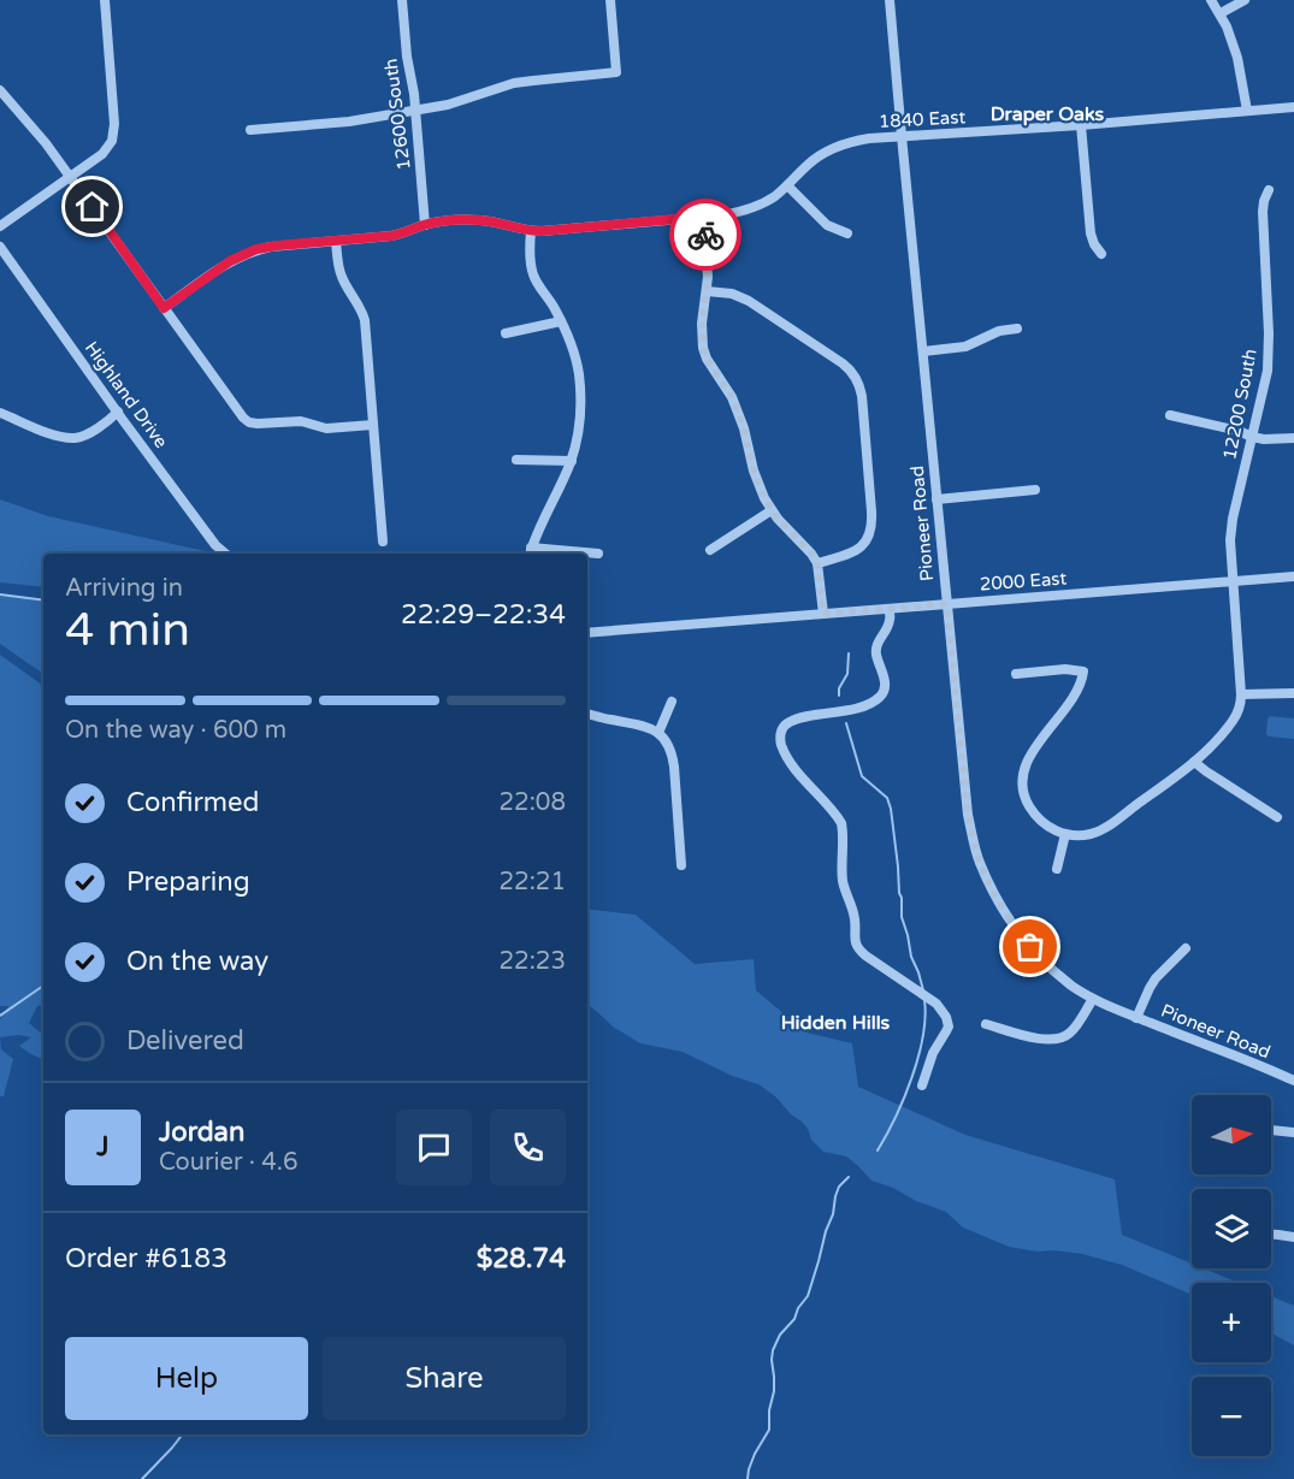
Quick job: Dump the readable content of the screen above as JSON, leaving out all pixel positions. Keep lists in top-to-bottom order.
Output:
{
  "streets": {
    "street": [
      "12600 South",
      "1840 East",
      "Highland Drive",
      "12200 South",
      "Pioneer Road",
      "2000 East"
    ]
  },
  "crossings": [
    ["12600 South", "1840 East"],
    ["1840 East", "Pioneer Road"],
    ["12200 South", "2000 East"],
    ["Pioneer Road", "2000 East"]
  ],
  "districts": ["Draper Oaks", "Hidden Hills"],
  "north": "right",
  "page": {
    "heading": ["4 min", "Arriving in", "22:29–22:34"],
    "panel": [
      "Jordan",
      "Courier · 4.6",
      "Order #6183",
      "$28.74"
    ],
    "bar": "On the way · 600 m",
    "list": [
      ["Confirmed", "22:08"],
      ["Preparing", "22:21"],
      ["On the way", "22:23"],
      "Delivered"
    ],
    "map_buttons": ["+", "−"],
    "round": "J",
    "buttons": ["Help", "Share"]
  }
}
